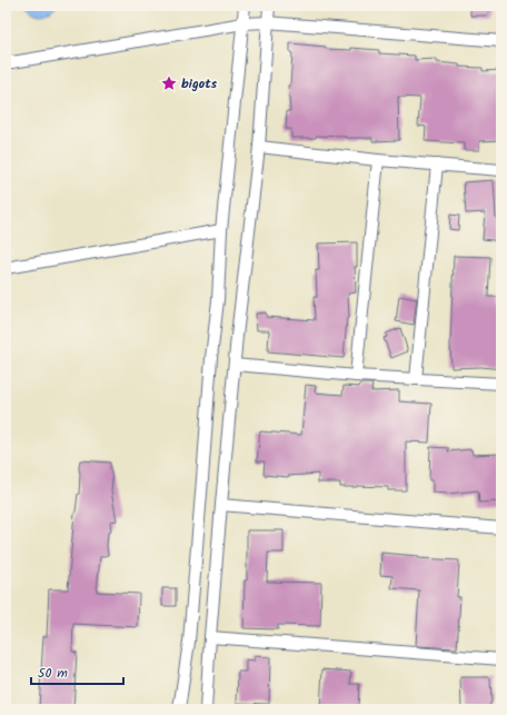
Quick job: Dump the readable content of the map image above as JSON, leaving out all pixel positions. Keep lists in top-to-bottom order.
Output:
{
  "places": {
    "place": ["bigots"]
  },
  "scale_bar": "50 m"
}
